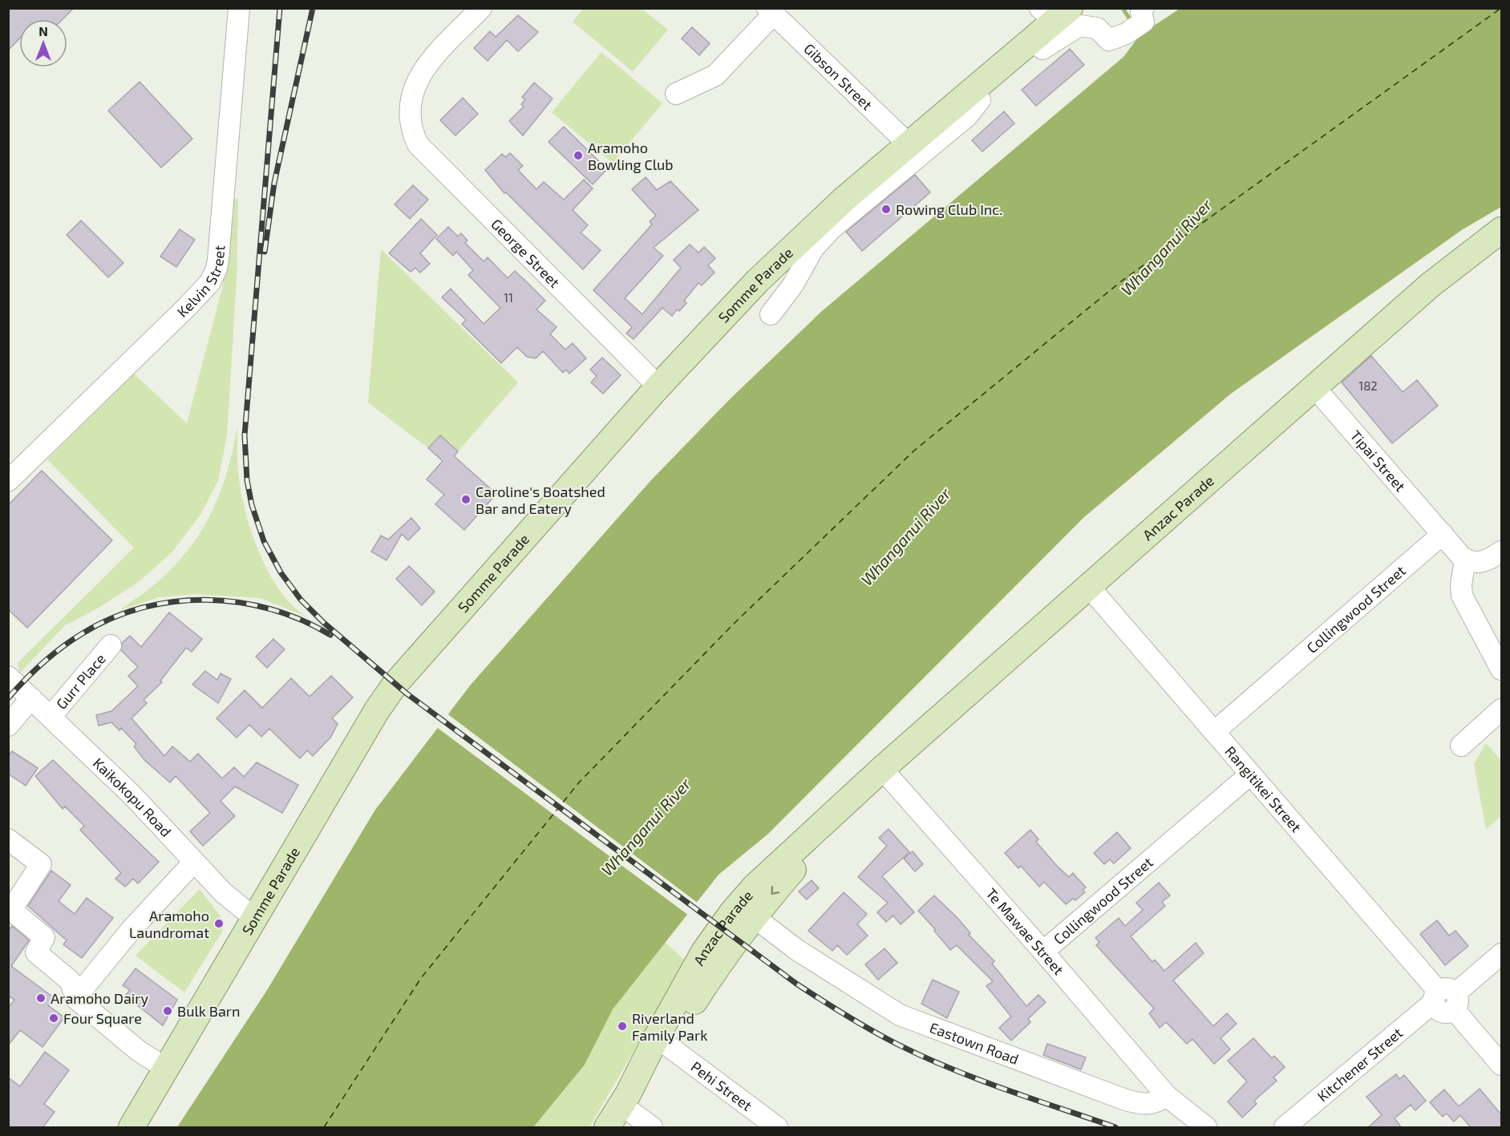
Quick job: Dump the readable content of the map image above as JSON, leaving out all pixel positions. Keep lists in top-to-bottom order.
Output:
{
  "streets": {
    "main road": ["Somme Parade", "Anzac Parade"],
    "street": [
      "Gibson Street",
      "George Street",
      "Kelvin Street",
      "Tipai Street",
      "Collingwood Street",
      "Gurr Place",
      "Rangitikei Street",
      "Kaikokopu Road",
      "Te Mawae Street",
      "Eastown Road",
      "Kitchener Street",
      "Pehi Street"
    ]
  },
  "crossings": [
    ["Gibson Street", "Somme Parade"],
    ["George Street", "Somme Parade"],
    ["Somme Parade", "Kaikokopu Road"],
    ["Tipai Street", "Anzac Parade"],
    ["Tipai Street", "Collingwood Street"],
    ["Anzac Parade", "Rangitikei Street"],
    ["Anzac Parade", "Te Mawae Street"],
    ["Anzac Parade", "Eastown Road"],
    ["Anzac Parade", "Pehi Street"],
    ["Collingwood Street", "Rangitikei Street"],
    ["Collingwood Street", "Te Mawae Street"],
    ["Gurr Place", "Kaikokopu Road"],
    ["Rangitikei Street", "Kitchener Street"],
    ["Te Mawae Street", "Eastown Road"]
  ],
  "water": ["Whanganui River"],
  "places": [
    "Aramoho Bowling Club",
    "Rowing Club Inc.",
    "Caroline's Boatshed Bar and Eatery",
    "Aramoho Laundromat",
    "Aramoho Dairy",
    "Bulk Barn",
    "Four Square",
    "Riverland Family Park"
  ],
  "house_numbers": ["11", "182"],
  "north": "top"
}
